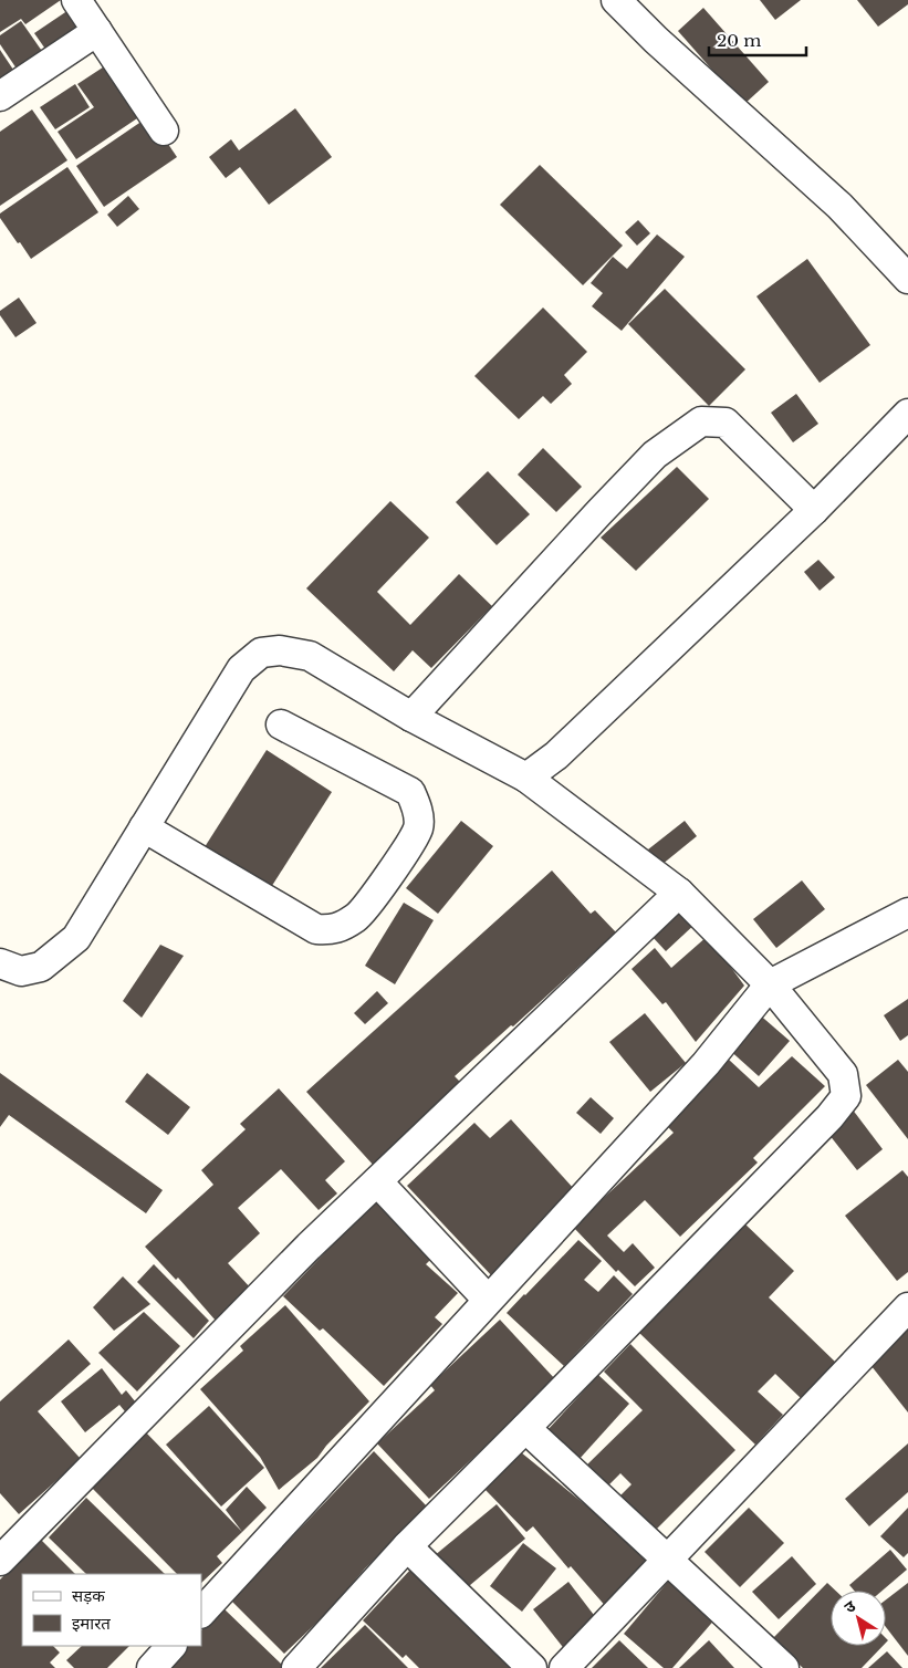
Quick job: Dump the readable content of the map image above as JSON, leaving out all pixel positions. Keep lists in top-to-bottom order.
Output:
{
  "legend": ["सड़क", "इमारत"],
  "scale_bar": "20 m",
  "north": "top left"
}
